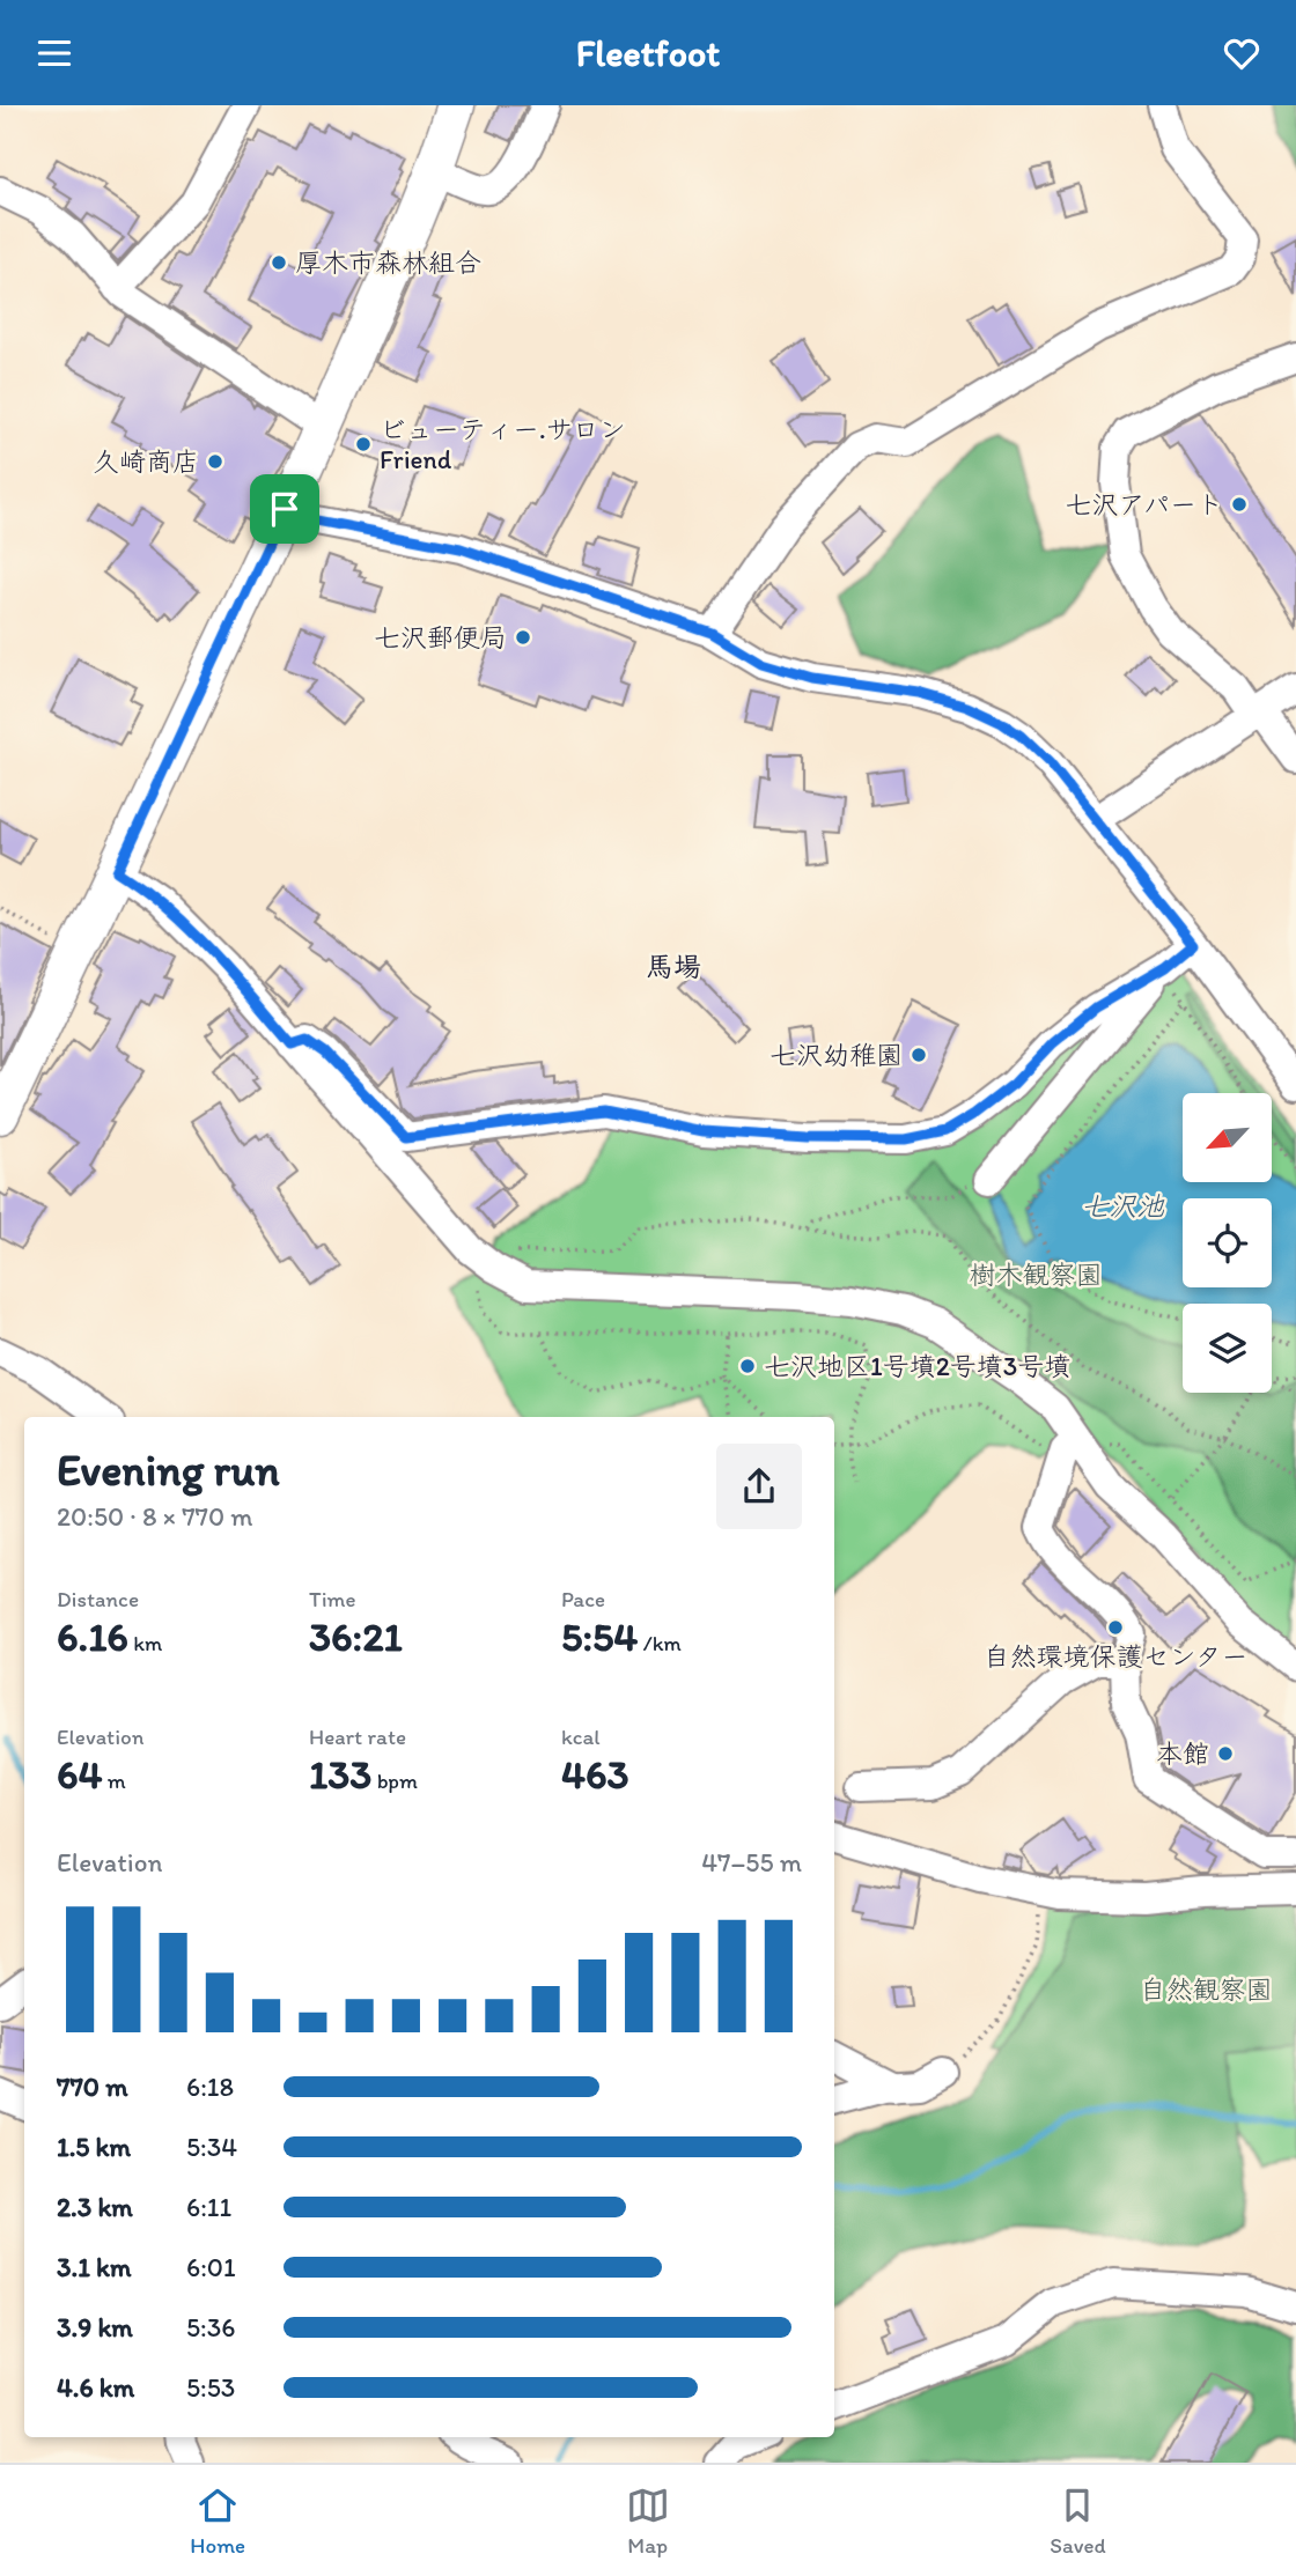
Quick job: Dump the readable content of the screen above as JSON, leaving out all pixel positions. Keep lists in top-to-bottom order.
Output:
{
  "districts": ["馬場"],
  "water": ["七沢池"],
  "parks": ["樹木観察園", "自然観察園"],
  "places": [
    "厚木市森林組合",
    "ビューティー.サロン Friend",
    "久崎商店",
    "七沢アパート",
    "七沢郵便局",
    "七沢幼稚園",
    "七沢地区1号墳2号墳3号墳",
    "自然環境保護センター",
    "本館"
  ],
  "north": "bottom left",
  "page": {
    "header": "Fleetfoot",
    "heading": ["Evening run", "20:50 · 8 × 770 m"],
    "stats": [
      ["Distance", "6.16 km"],
      ["Time", "36:21"],
      ["Pace", "5:54 /km"],
      ["Elevation", "64 m"],
      ["Heart rate", "133 bpm"],
      ["kcal", "463"]
    ],
    "chart": ["Elevation", "47–55 m"],
    "list": [
      {
        "name": "770 m",
        "note": "6:18"
      },
      {
        "name": "1.5 km",
        "note": "5:34"
      },
      {
        "name": "2.3 km",
        "note": "6:11"
      },
      {
        "name": "3.1 km",
        "note": "6:01"
      },
      {
        "name": "3.9 km",
        "note": "5:36"
      },
      {
        "name": "4.6 km",
        "note": "5:53"
      }
    ],
    "tabs": ["Home", "Map", "Saved"]
  }
}
